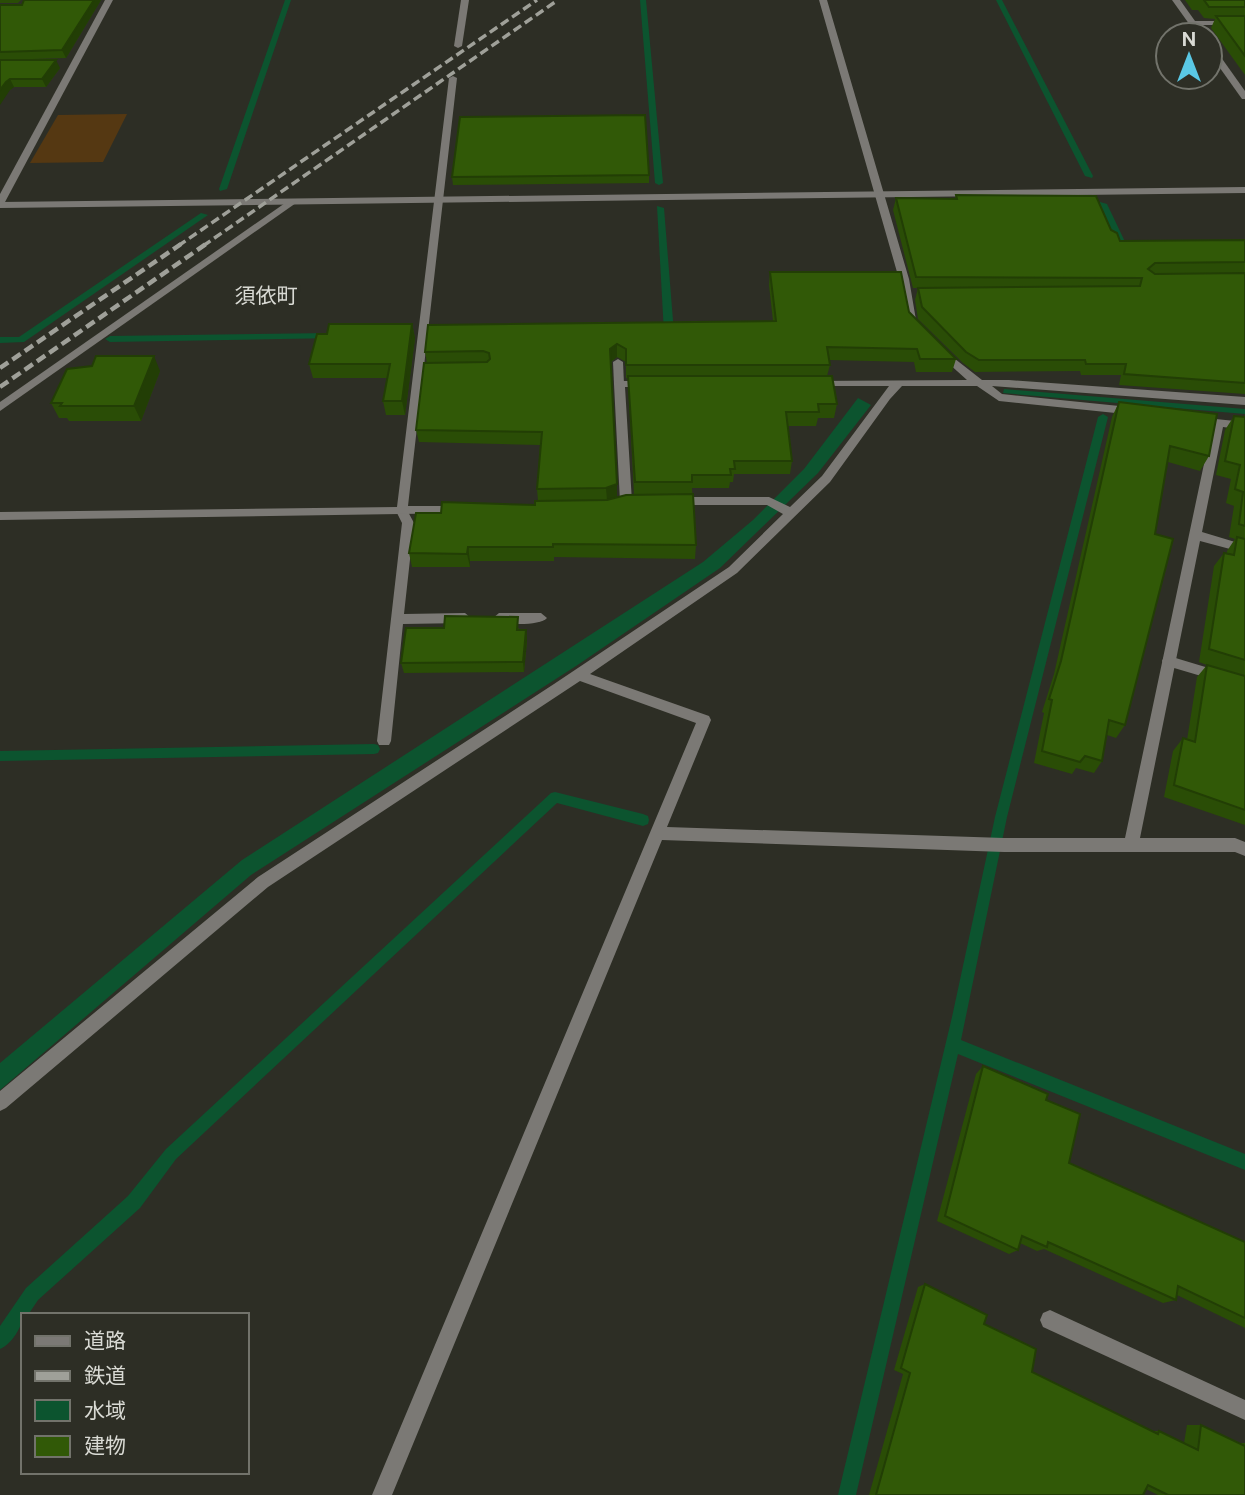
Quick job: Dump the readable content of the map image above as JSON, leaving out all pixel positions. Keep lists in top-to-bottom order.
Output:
{
  "districts": ["須依町"],
  "legend": [
    "道路",
    "鉄道",
    "水域",
    "建物"
  ],
  "north": "top"
}
